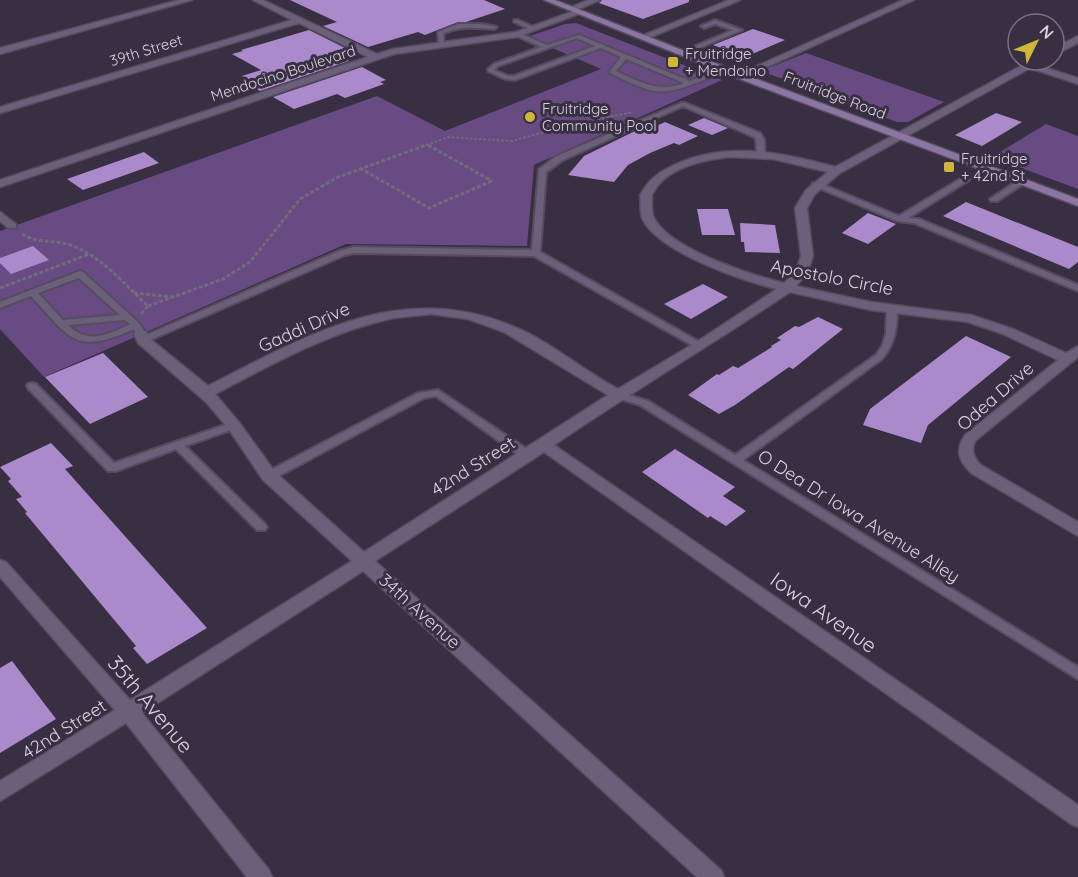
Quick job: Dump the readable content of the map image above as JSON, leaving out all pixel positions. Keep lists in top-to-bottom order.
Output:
{
  "streets": {
    "main road": ["Fruitridge Road"],
    "street": [
      "39th Street",
      "Mendocino Boulevard",
      "Apostolo Circle",
      "Gaddi Drive",
      "Odea Drive",
      "42nd Street",
      "34th Avenue",
      "Iowa Avenue",
      "35th Avenue"
    ],
    "lane": ["O Dea Dr Iowa Avenue Alley"]
  },
  "crossings": [
    ["Mendocino Boulevard", "Fruitridge Road"],
    ["Fruitridge Road", "42nd Street"],
    ["Apostolo Circle", "Odea Drive"],
    ["Apostolo Circle", "42nd Street"],
    ["Gaddi Drive", "42nd Street"],
    ["Gaddi Drive", "O Dea Dr Iowa Avenue Alley"],
    ["Gaddi Drive", "34th Avenue"],
    ["42nd Street", "O Dea Dr Iowa Avenue Alley"],
    ["42nd Street", "34th Avenue"],
    ["42nd Street", "Iowa Avenue"],
    ["42nd Street", "35th Avenue"]
  ],
  "places": {
    "transit": ["Fruitridge + Mendoino", "Fruitridge + 42nd St"],
    "other": ["Fruitridge Community Pool"]
  },
  "north": "top right"
}
